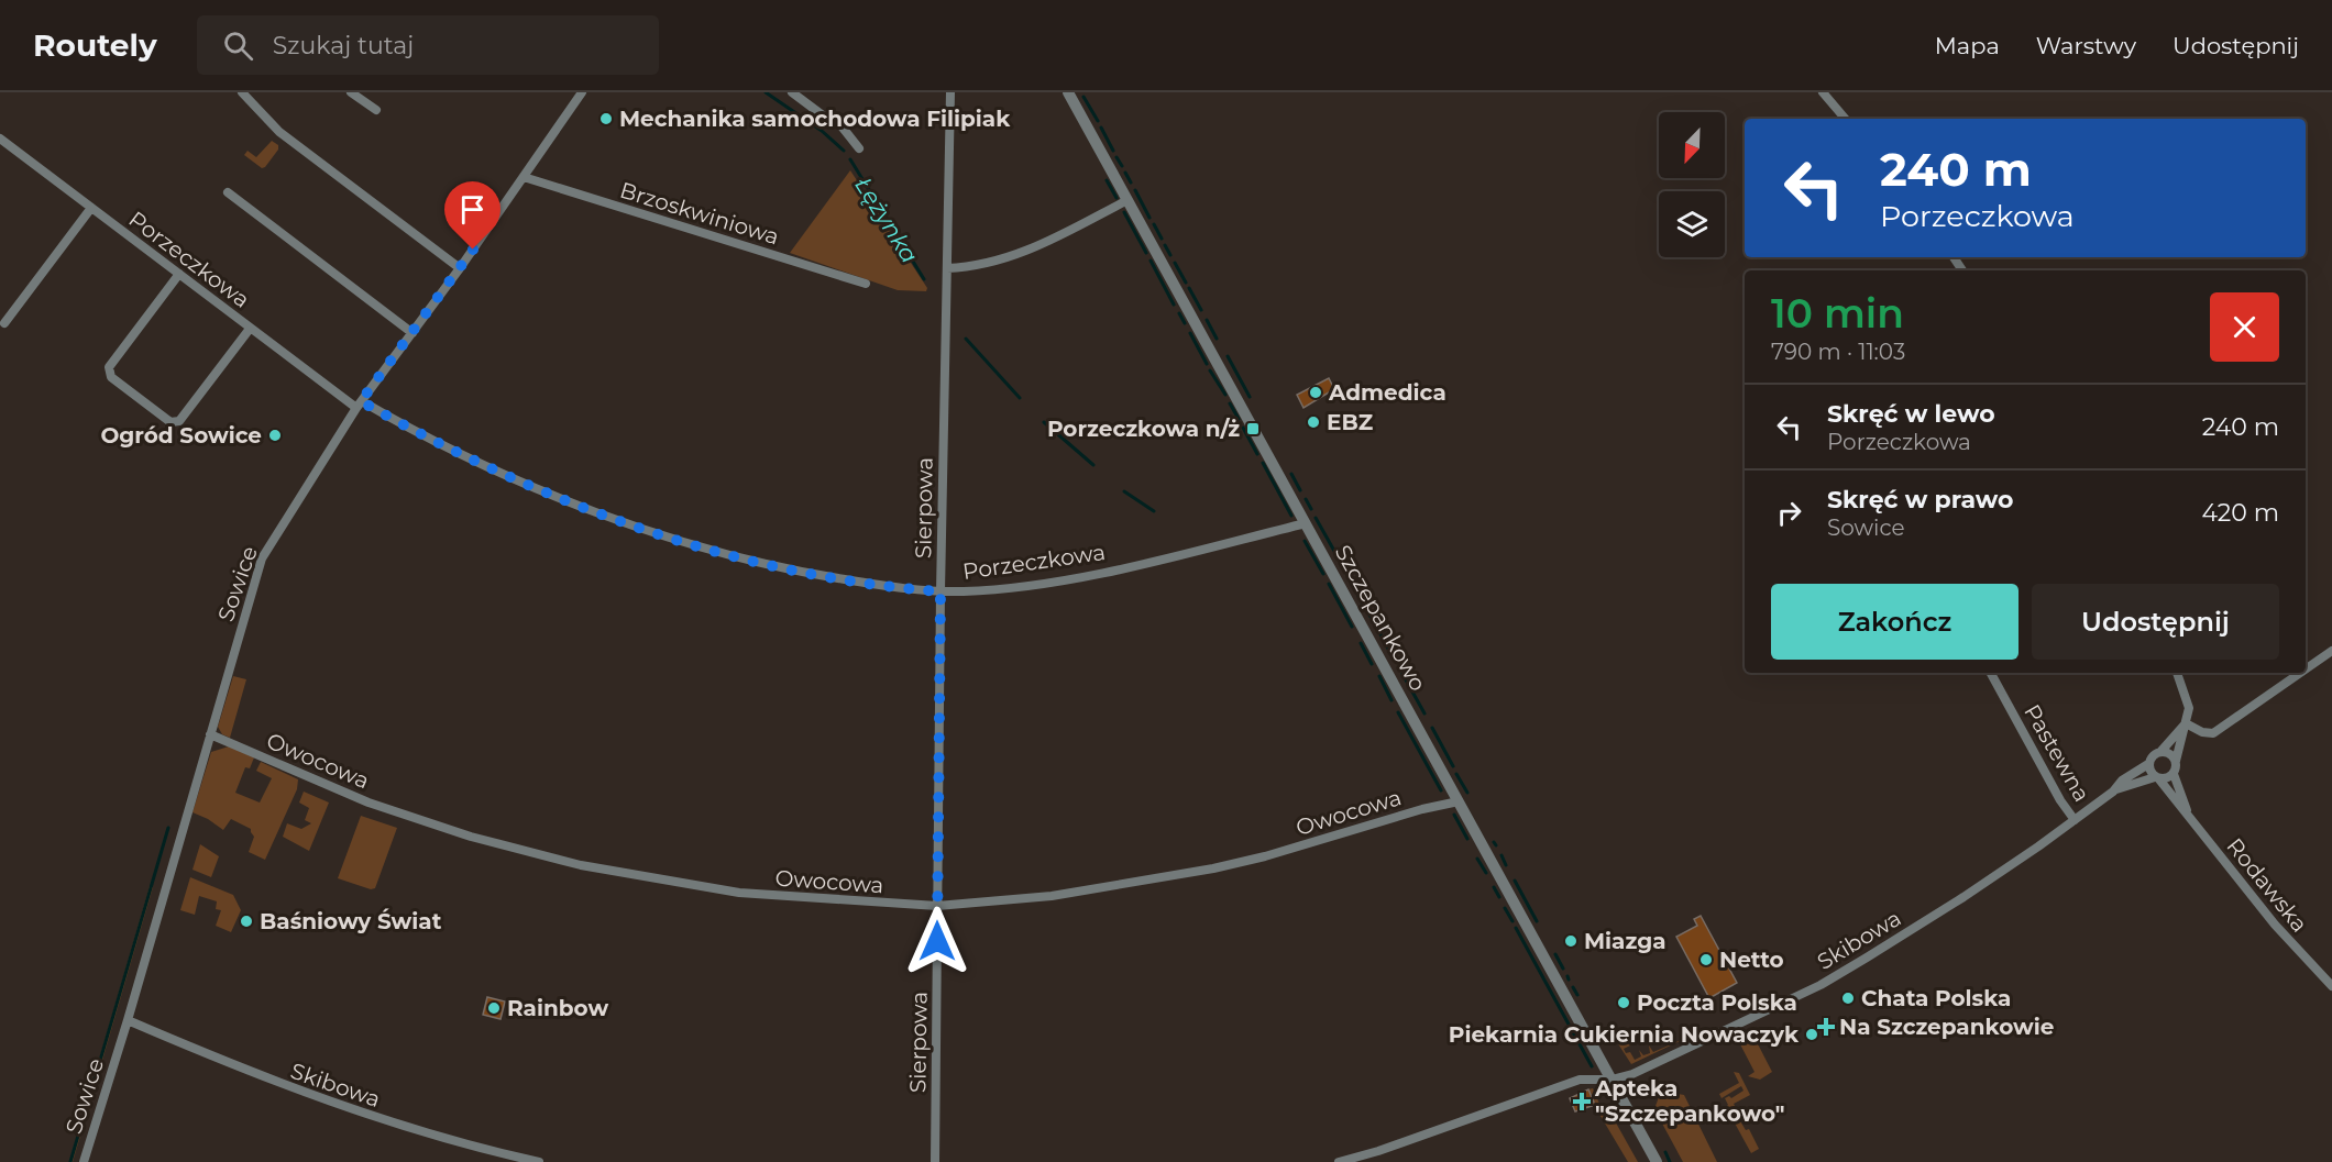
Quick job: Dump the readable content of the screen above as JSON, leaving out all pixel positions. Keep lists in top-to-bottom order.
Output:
{
  "streets": {
    "street": [
      "Brzoskwiniowa",
      "Porzeczkowa",
      "Sierpowa",
      "Sowice",
      "Szczepankowo",
      "Pastewna",
      "Owocowa",
      "Rodawska",
      "Skibowa"
    ]
  },
  "crossings": [
    ["Brzoskwiniowa", "Sowice"],
    ["Porzeczkowa", "Sierpowa"],
    ["Porzeczkowa", "Sowice"],
    ["Porzeczkowa", "Szczepankowo"],
    ["Sierpowa", "Owocowa"],
    ["Sowice", "Owocowa"],
    ["Sowice", "Skibowa"],
    ["Szczepankowo", "Owocowa"],
    ["Szczepankowo", "Skibowa"],
    ["Pastewna", "Skibowa"],
    ["Rodawska", "Skibowa"]
  ],
  "water": ["Łężynka"],
  "places": {
    "other": [
      "Mechanika samochodowa Filipiak",
      "Admedica",
      "EBZ",
      "Ogród Sowice",
      "Baśniowy Świat",
      "Miazga",
      "Netto",
      "Chata Polska",
      "Poczta Polska",
      "Rainbow",
      "Piekarnia Cukiernia Nowaczyk"
    ],
    "transit": ["Porzeczkowa n/ż"],
    "health": ["Na Szczepankowie", "Apteka \"Szczepankowo\""]
  },
  "north": "bottom left",
  "page": {
    "header": "Routely",
    "search": "Szukaj tutaj",
    "nav": ["Mapa", "Warstwy", "Udostępnij"],
    "turn": ["240 m", "Porzeczkowa"],
    "heading": ["10 min", "790 m · 11:03"],
    "list": [
      {
        "name": "Skręć w lewo",
        "note": "Porzeczkowa",
        "value": "240 m"
      },
      {
        "name": "Skręć w prawo",
        "note": "Sowice",
        "value": "420 m"
      }
    ],
    "buttons": ["Zakończ", "Udostępnij"]
  }
}
